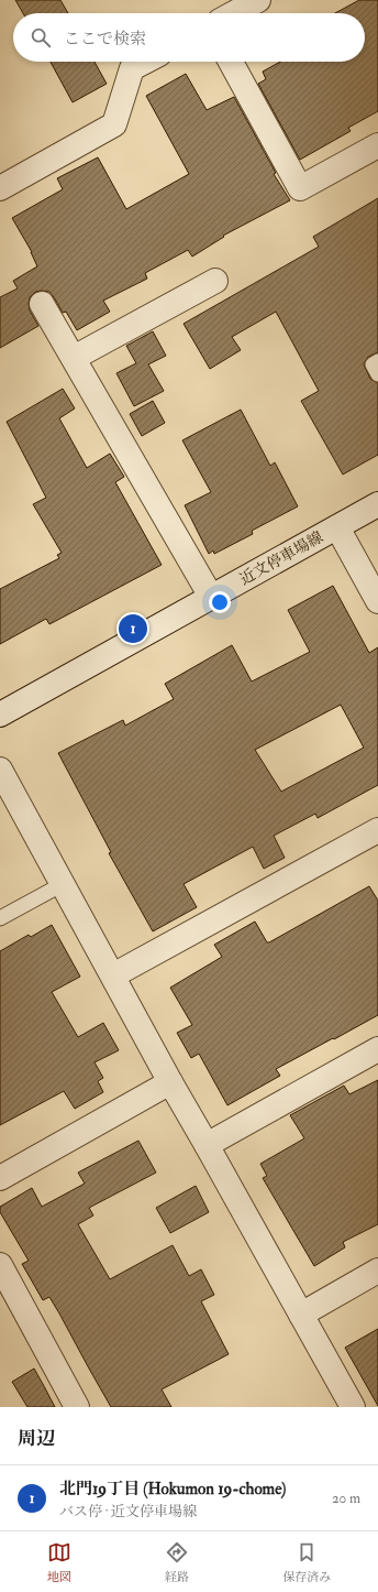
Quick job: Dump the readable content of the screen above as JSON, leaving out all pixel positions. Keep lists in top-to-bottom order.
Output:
{
  "streets": {
    "street": ["近文停車場線"]
  },
  "page": {
    "search": "ここで検索",
    "pins": "1",
    "heading": "周辺",
    "list": [
      {
        "mark": "1",
        "name": "北門19丁目 (Hokumon 19-chome)",
        "note": "バス停 · 近文停車場線",
        "value": "20 m"
      }
    ],
    "nav": ["地図", "経路", "保存済み"]
  }
}
